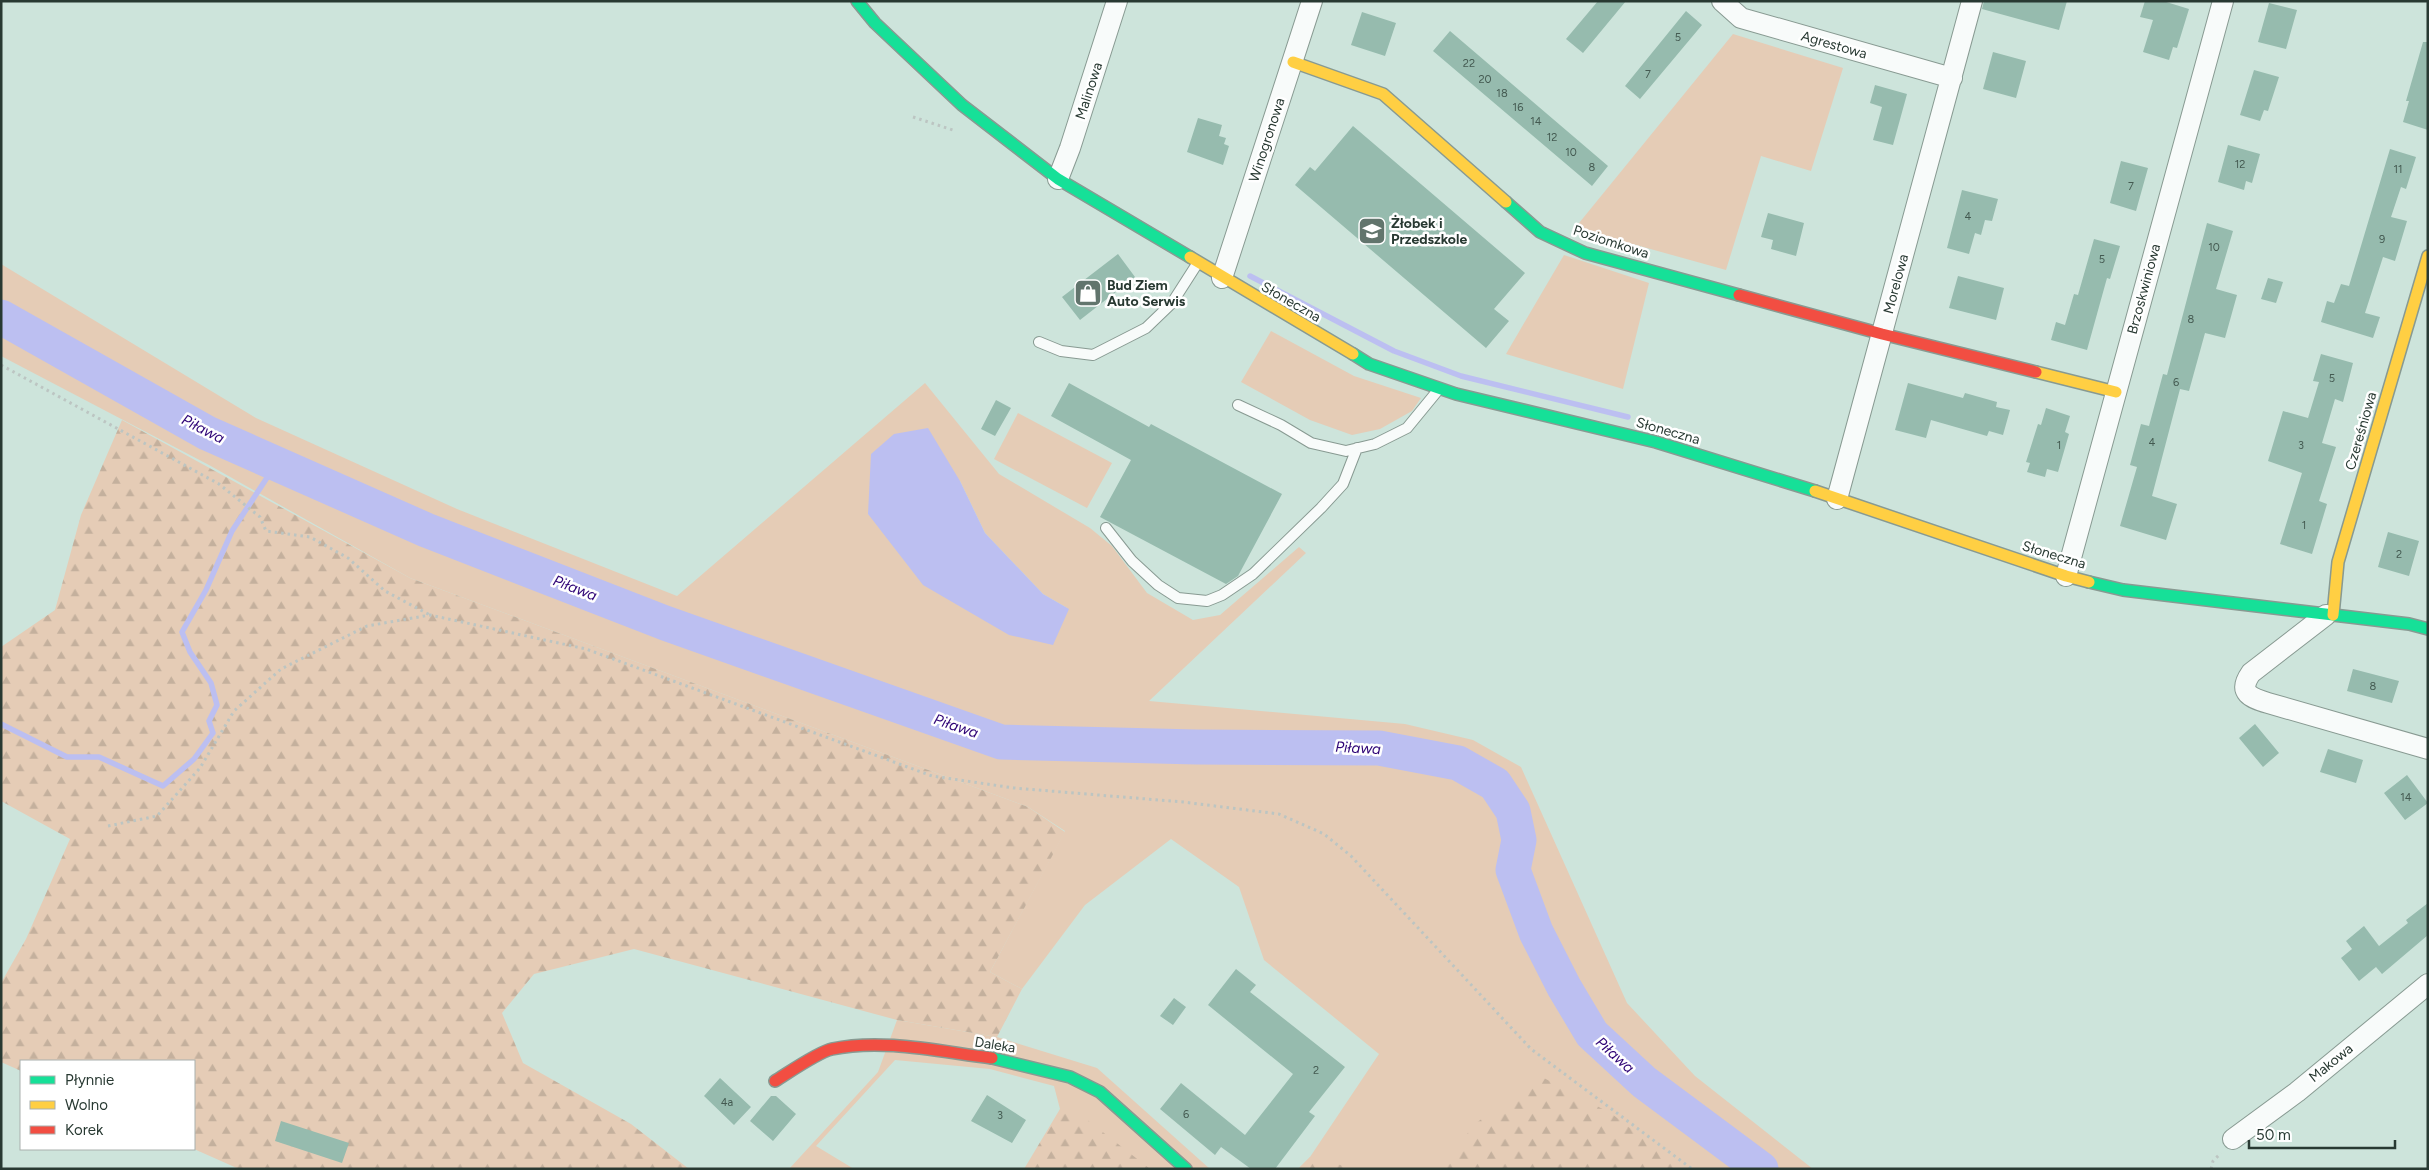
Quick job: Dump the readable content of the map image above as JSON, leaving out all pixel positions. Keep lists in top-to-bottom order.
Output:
{
  "streets": {
    "street": [
      "Agrestowa",
      "Malinowa",
      "Winogronowa",
      "Poziomkowa",
      "Morelowa",
      "Brzoskwiniowa",
      "Słoneczna",
      "Czereśniowa",
      "Daleka",
      "Makowa"
    ]
  },
  "crossings": [
    ["Agrestowa", "Morelowa"],
    ["Malinowa", "Słoneczna"],
    ["Winogronowa", "Poziomkowa"],
    ["Winogronowa", "Słoneczna"],
    ["Poziomkowa", "Morelowa"],
    ["Morelowa", "Brzoskwiniowa"],
    ["Brzoskwiniowa", "Słoneczna"],
    ["Słoneczna", "Czereśniowa"]
  ],
  "water": ["Piława"],
  "places": {
    "school or university": ["Żłobek i Przedszkole"],
    "shop": ["Bud Ziem Auto Serwis"]
  },
  "house_numbers": [
    "5",
    "22",
    "7",
    "20",
    "18",
    "16",
    "14",
    "12",
    "10",
    "12",
    "8",
    "11",
    "7",
    "4",
    "9",
    "10",
    "5",
    "8",
    "5",
    "6",
    "4",
    "1",
    "3",
    "1",
    "2",
    "8",
    "14",
    "2",
    "4a",
    "6",
    "3"
  ],
  "legend": ["Płynnie", "Wolno", "Korek"],
  "scale_bar": "50 m"
}
